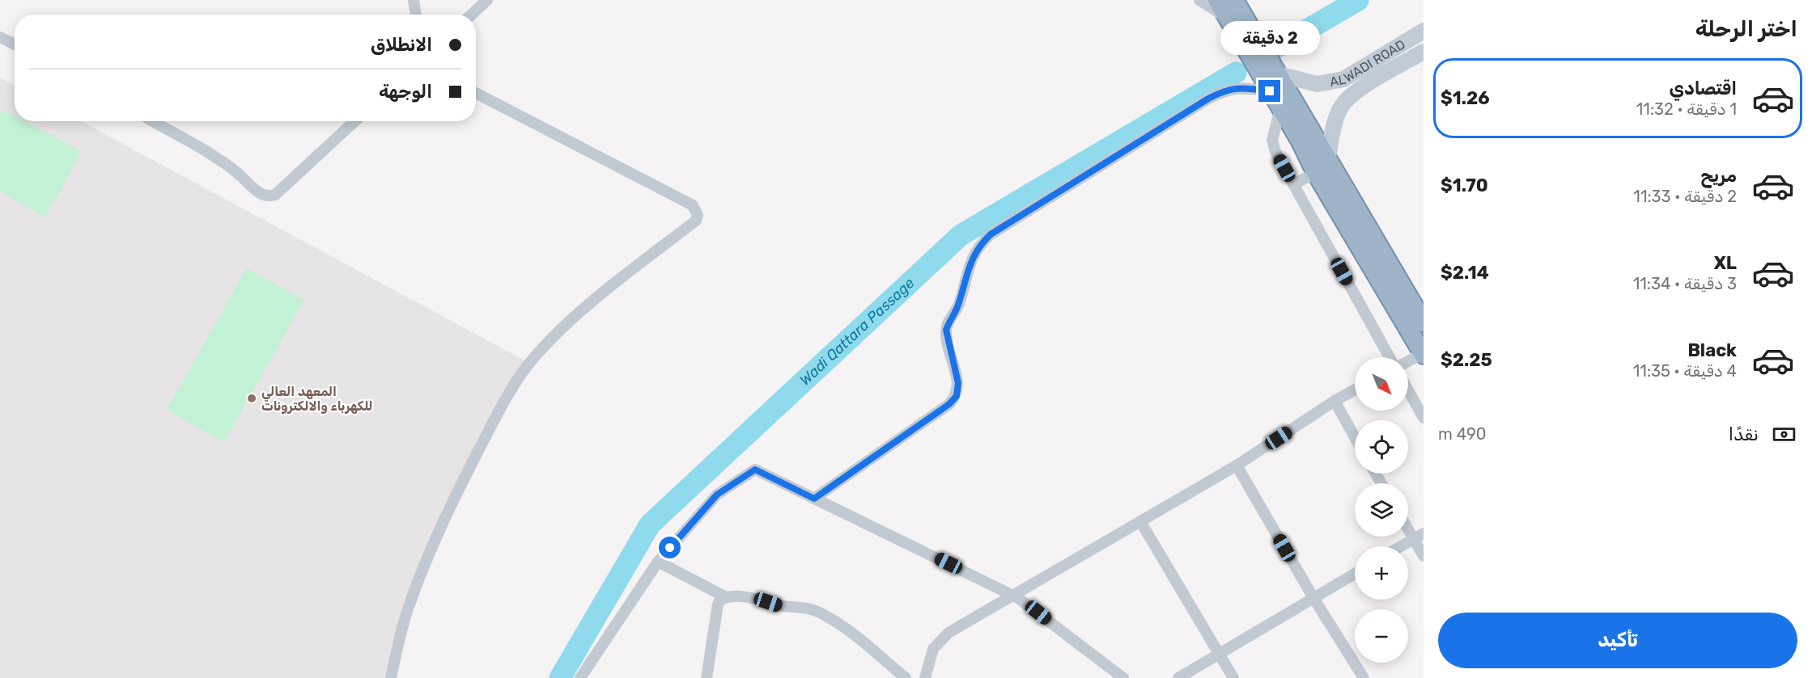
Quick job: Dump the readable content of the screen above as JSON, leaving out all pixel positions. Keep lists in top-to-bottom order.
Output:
{
  "streets": {
    "main road": ["ALWADI ROAD"]
  },
  "water": ["Wadi Qattara Passage"],
  "places": ["المعهد العالي للكهرباء والالكترونات"],
  "north": "bottom right",
  "page": {
    "heading": "اختر الرحلة",
    "banner": ["الانطلاق", "الوجهة"],
    "bubble": "2 دقيقة",
    "list": [
      {
        "name": "اقتصادي",
        "note": "1 دقيقة · 11:32",
        "value": "$1.26"
      },
      {
        "name": "مريح",
        "note": "2 دقيقة · 11:33",
        "value": "$1.70"
      },
      {
        "name": "XL",
        "note": "3 دقيقة · 11:34",
        "value": "$2.14"
      },
      {
        "name": "Black",
        "note": "4 دقيقة · 11:35",
        "value": "$2.25"
      }
    ],
    "map_buttons": ["+", "−"],
    "pay": ["نقدًا", "490 m"],
    "buttons": "تأكيد"
  }
}
